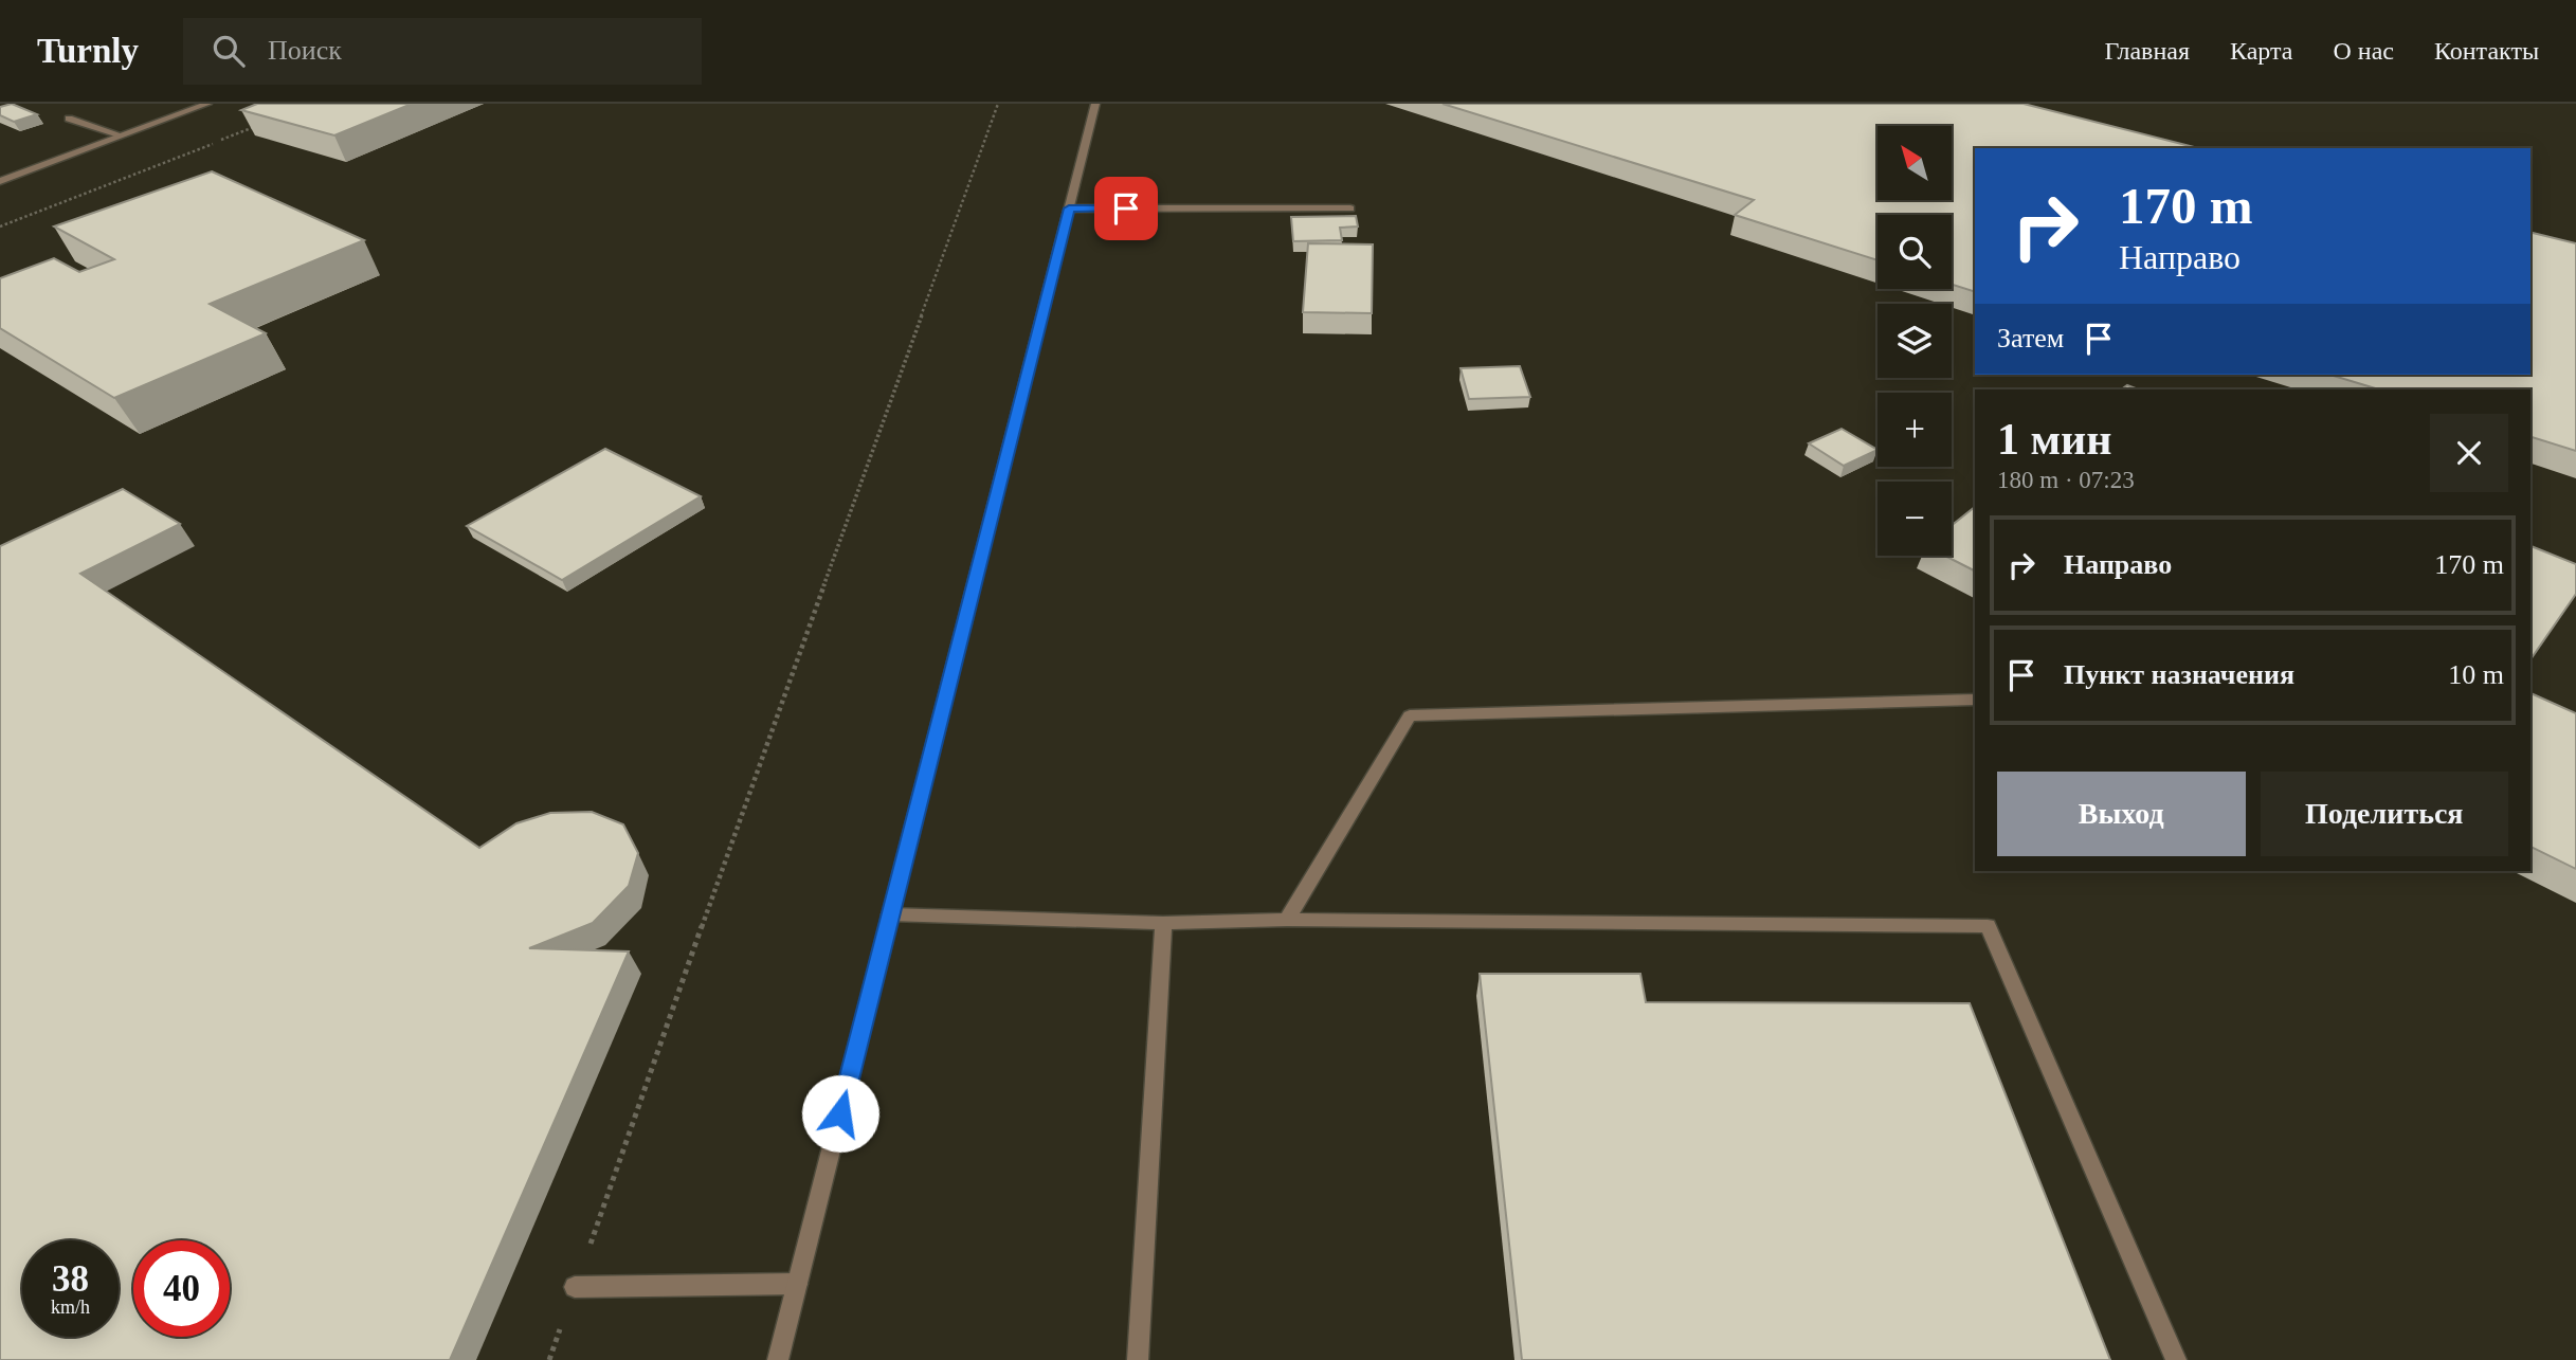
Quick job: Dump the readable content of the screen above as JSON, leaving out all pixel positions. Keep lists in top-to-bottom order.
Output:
{
  "north": "top left",
  "page": {
    "header": "Turnly",
    "search": "Поиск",
    "nav": [
      "Главная",
      "Карта",
      "О нас",
      "Контакты"
    ],
    "map_buttons": ["+", "−"],
    "turn": ["170 m", "Направо"],
    "then": "Затем",
    "heading": ["1 мин", "180 m · 07:23"],
    "list": [
      {
        "name": "Направо",
        "value": "170 m"
      },
      {
        "name": "Пункт назначения",
        "value": "10 m"
      }
    ],
    "buttons": ["Выход", "Поделиться"],
    "speed": "38 km/h",
    "limit": "40"
  }
}
